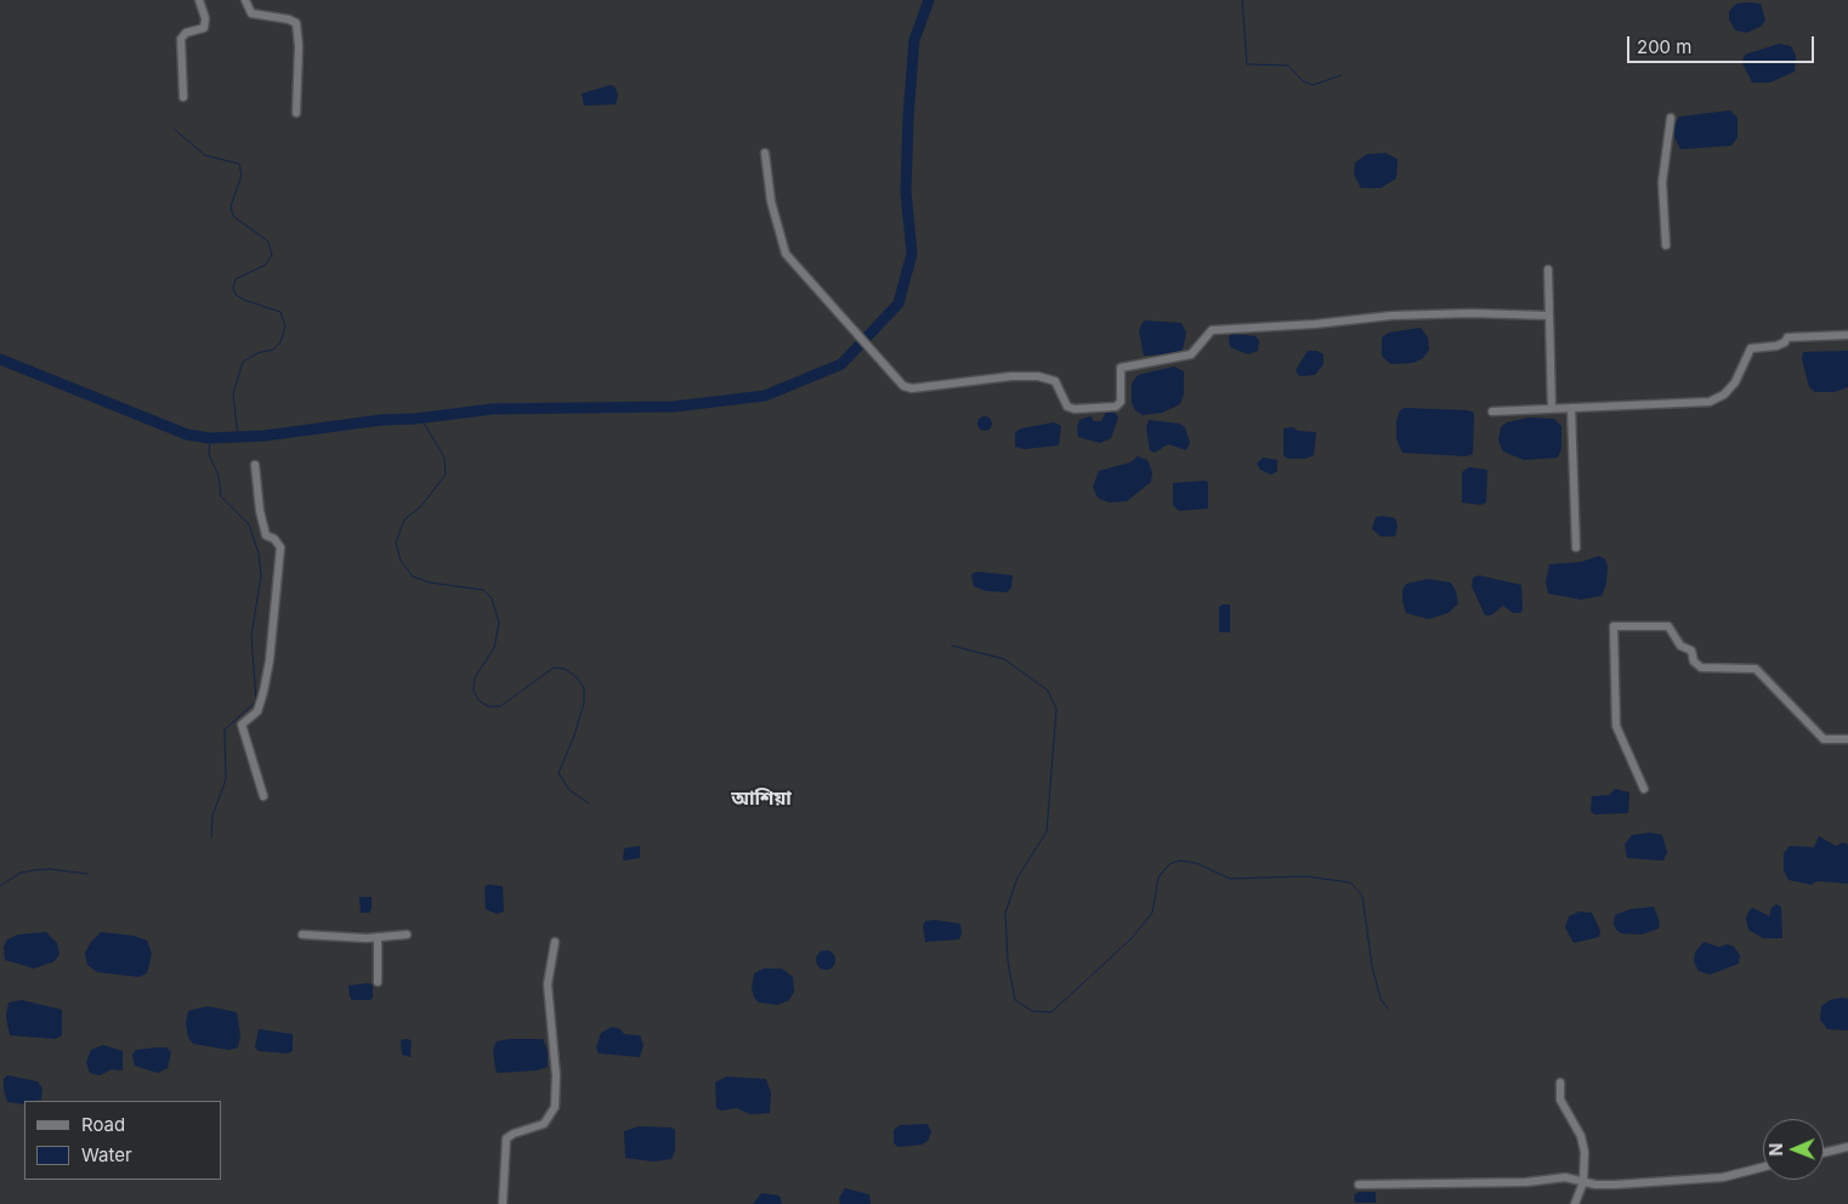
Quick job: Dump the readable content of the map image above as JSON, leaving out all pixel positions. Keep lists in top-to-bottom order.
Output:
{
  "districts": ["আশিয়া"],
  "legend": ["Road", "Water"],
  "scale_bar": "200 m",
  "north": "left"
}
